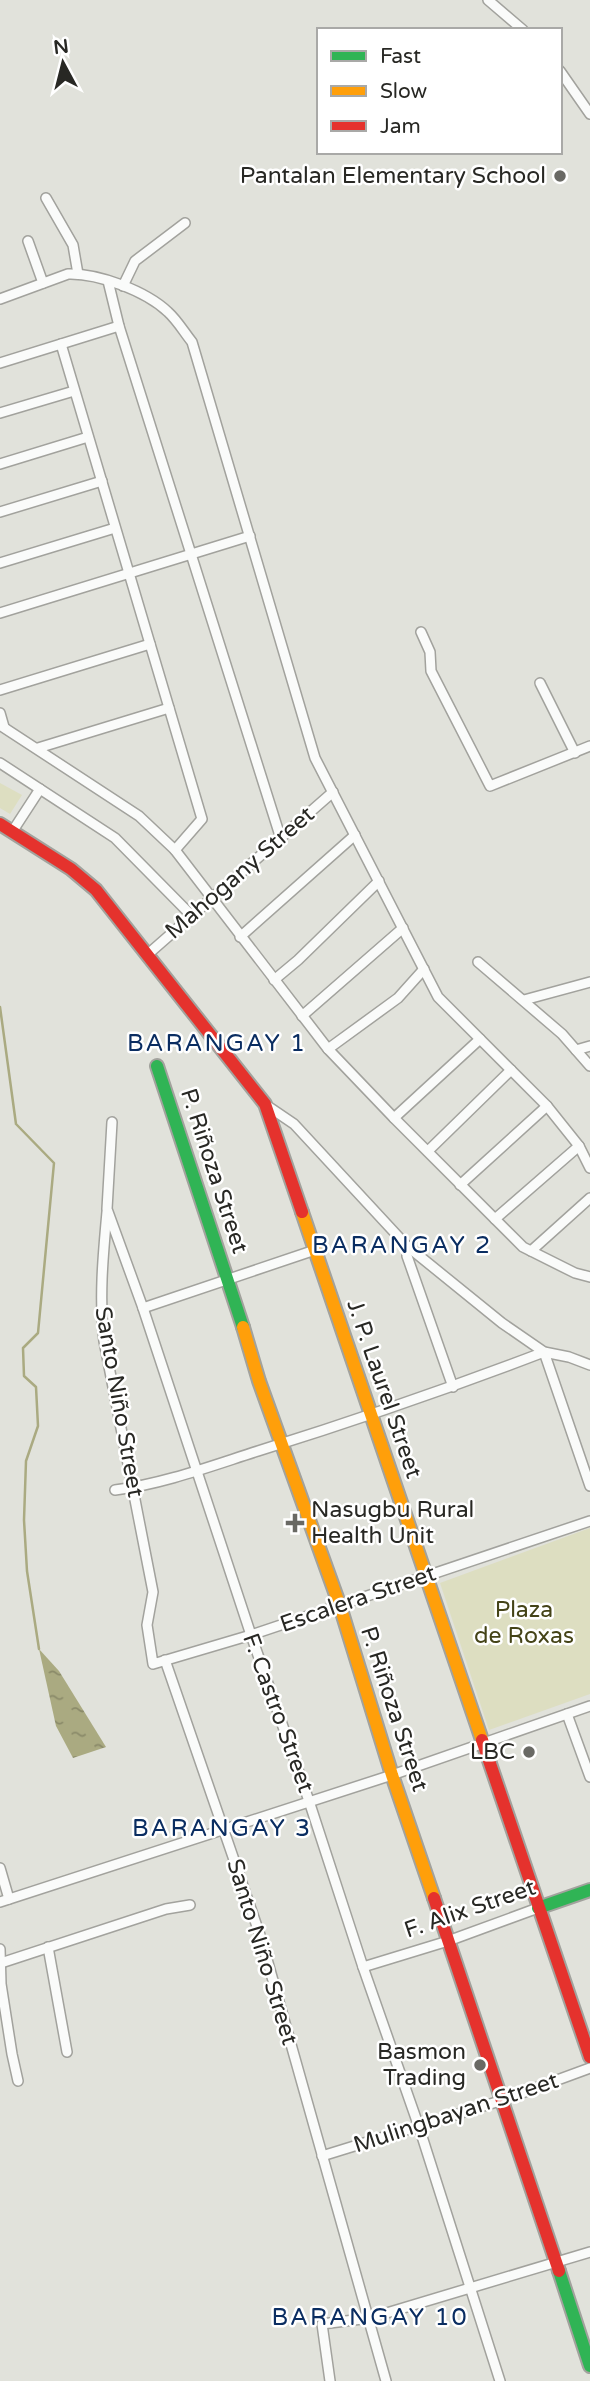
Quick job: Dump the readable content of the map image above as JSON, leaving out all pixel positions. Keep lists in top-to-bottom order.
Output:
{
  "streets": {
    "main road": ["P. Riñoza Street", "J. P. Laurel Street", "F. Alix Street"],
    "street": [
      "Mahogany Street",
      "Santo Niño Street",
      "Escalera Street",
      "F. Castro Street",
      "Mulingbayan Street"
    ]
  },
  "crossings": [
    ["Mahogany Street", "J. P. Laurel Street"],
    ["P. Riñoza Street", "Escalera Street"],
    ["P. Riñoza Street", "F. Alix Street"],
    ["P. Riñoza Street", "Mulingbayan Street"],
    ["J. P. Laurel Street", "Escalera Street"],
    ["J. P. Laurel Street", "F. Alix Street"],
    ["Santo Niño Street", "Escalera Street"],
    ["Santo Niño Street", "F. Castro Street"],
    ["Santo Niño Street", "Mulingbayan Street"],
    ["Escalera Street", "F. Castro Street"],
    ["F. Castro Street", "F. Alix Street"],
    ["F. Castro Street", "Mulingbayan Street"]
  ],
  "districts": [
    "BARANGAY 1",
    "BARANGAY 2",
    "BARANGAY 3",
    "BARANGAY 10"
  ],
  "parks": ["Plaza de Roxas"],
  "places": {
    "other": ["Pantalan Elementary School", "LBC", "Basmon Trading"],
    "health": ["Nasugbu Rural Health Unit"]
  },
  "legend": ["Fast", "Slow", "Jam"],
  "north": "top"
}
